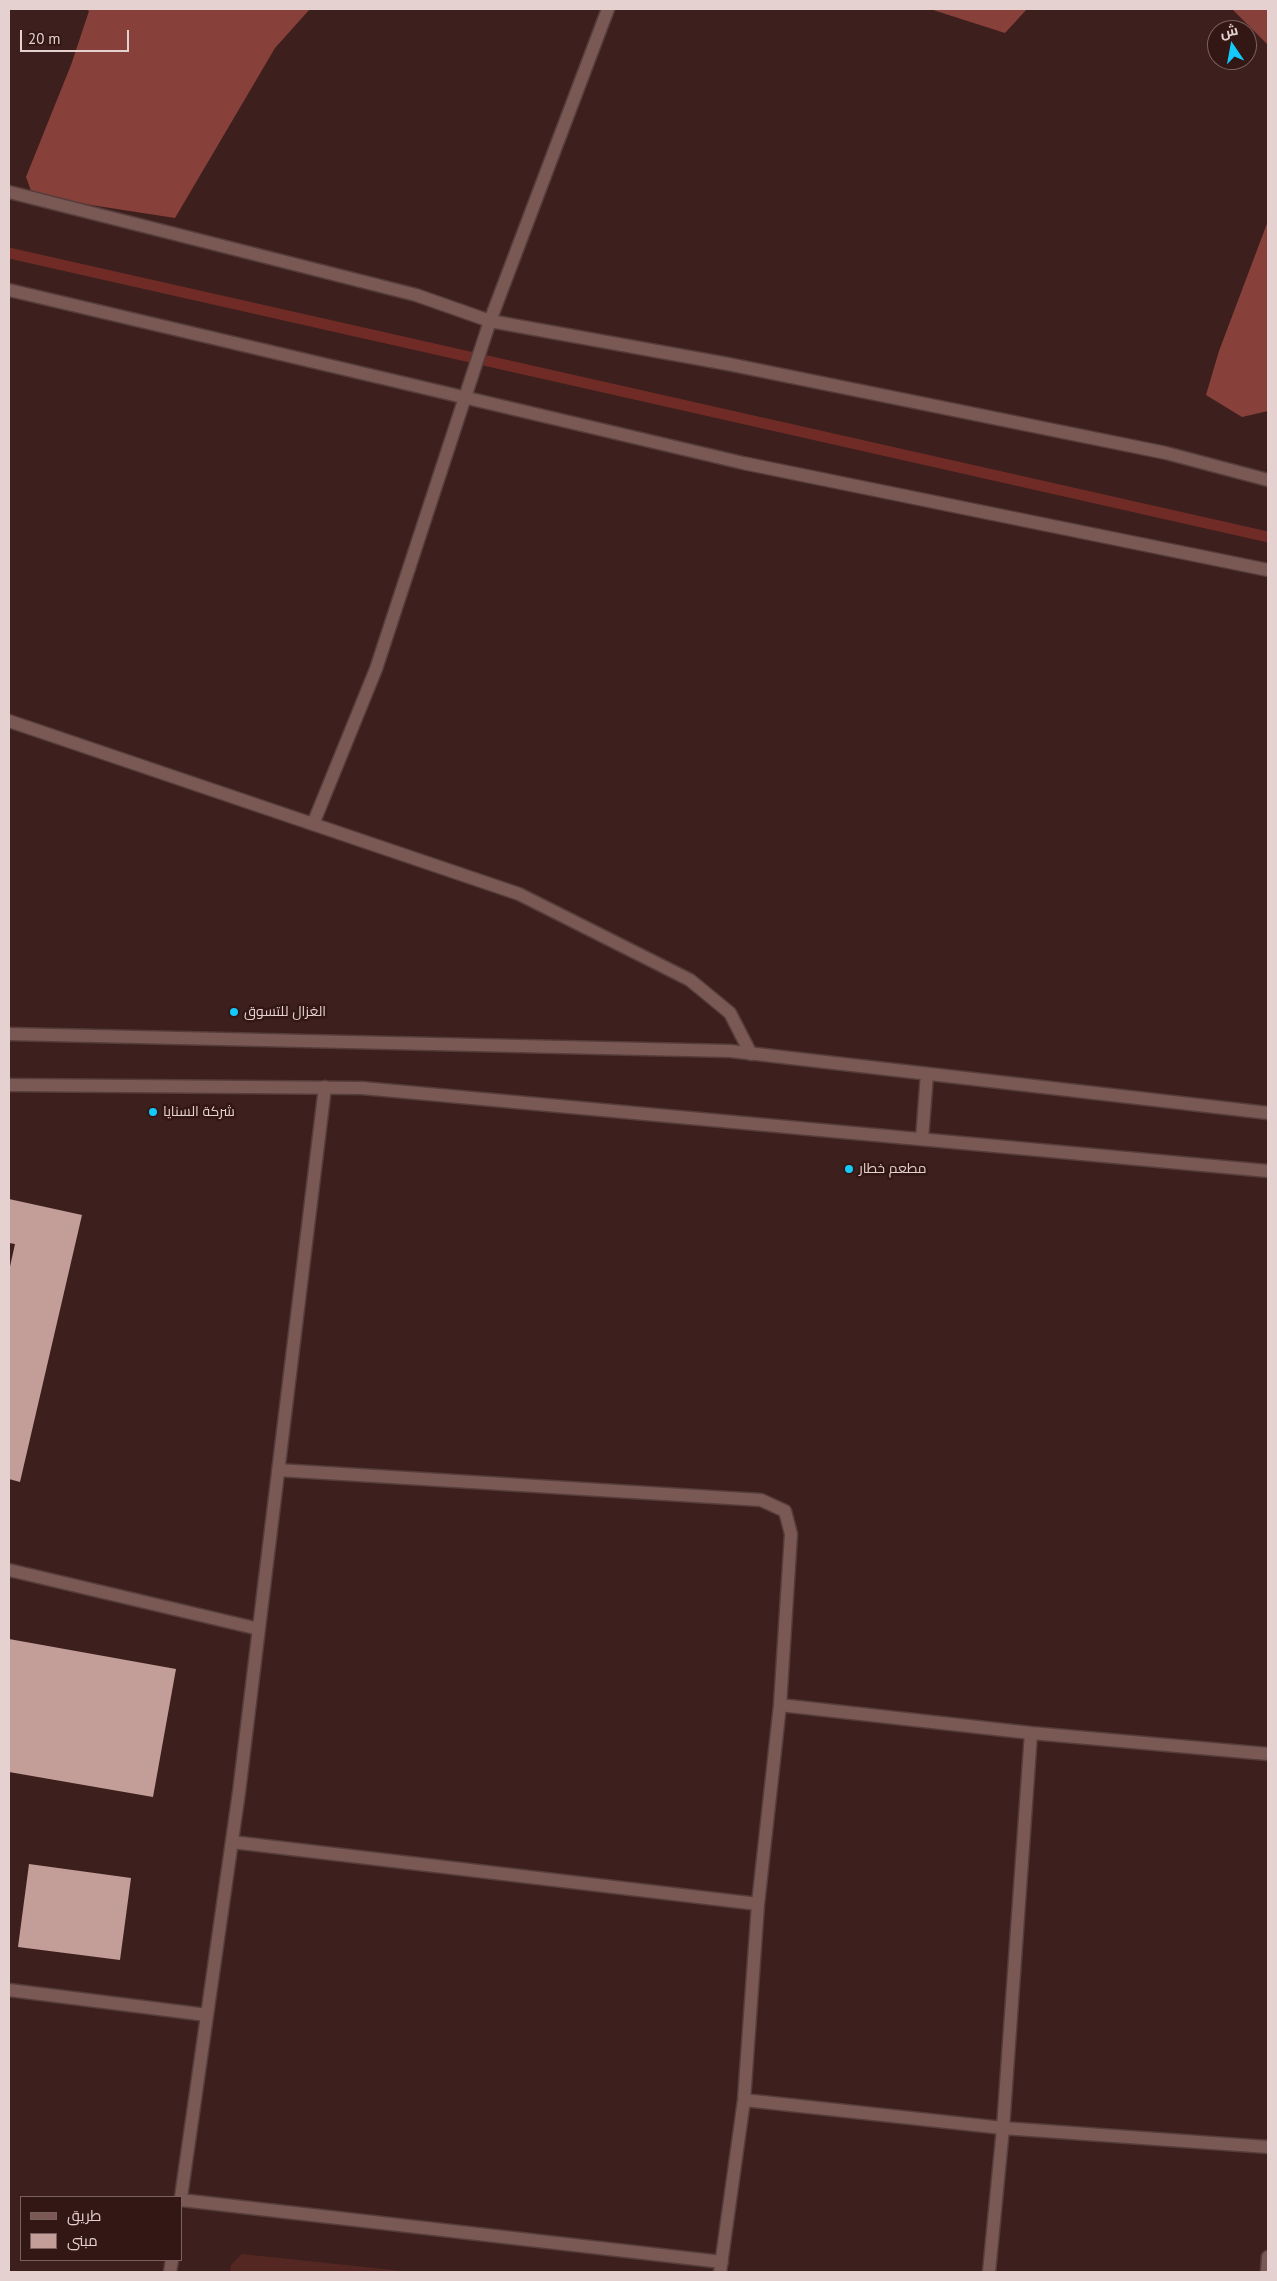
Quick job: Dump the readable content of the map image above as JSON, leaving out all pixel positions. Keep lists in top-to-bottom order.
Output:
{
  "places": ["الغزال للتسوق", "شركة السنايا", "مطعم خطار"],
  "legend": ["طريق", "مبنى"],
  "scale_bar": "20 m",
  "north": "top"
}
